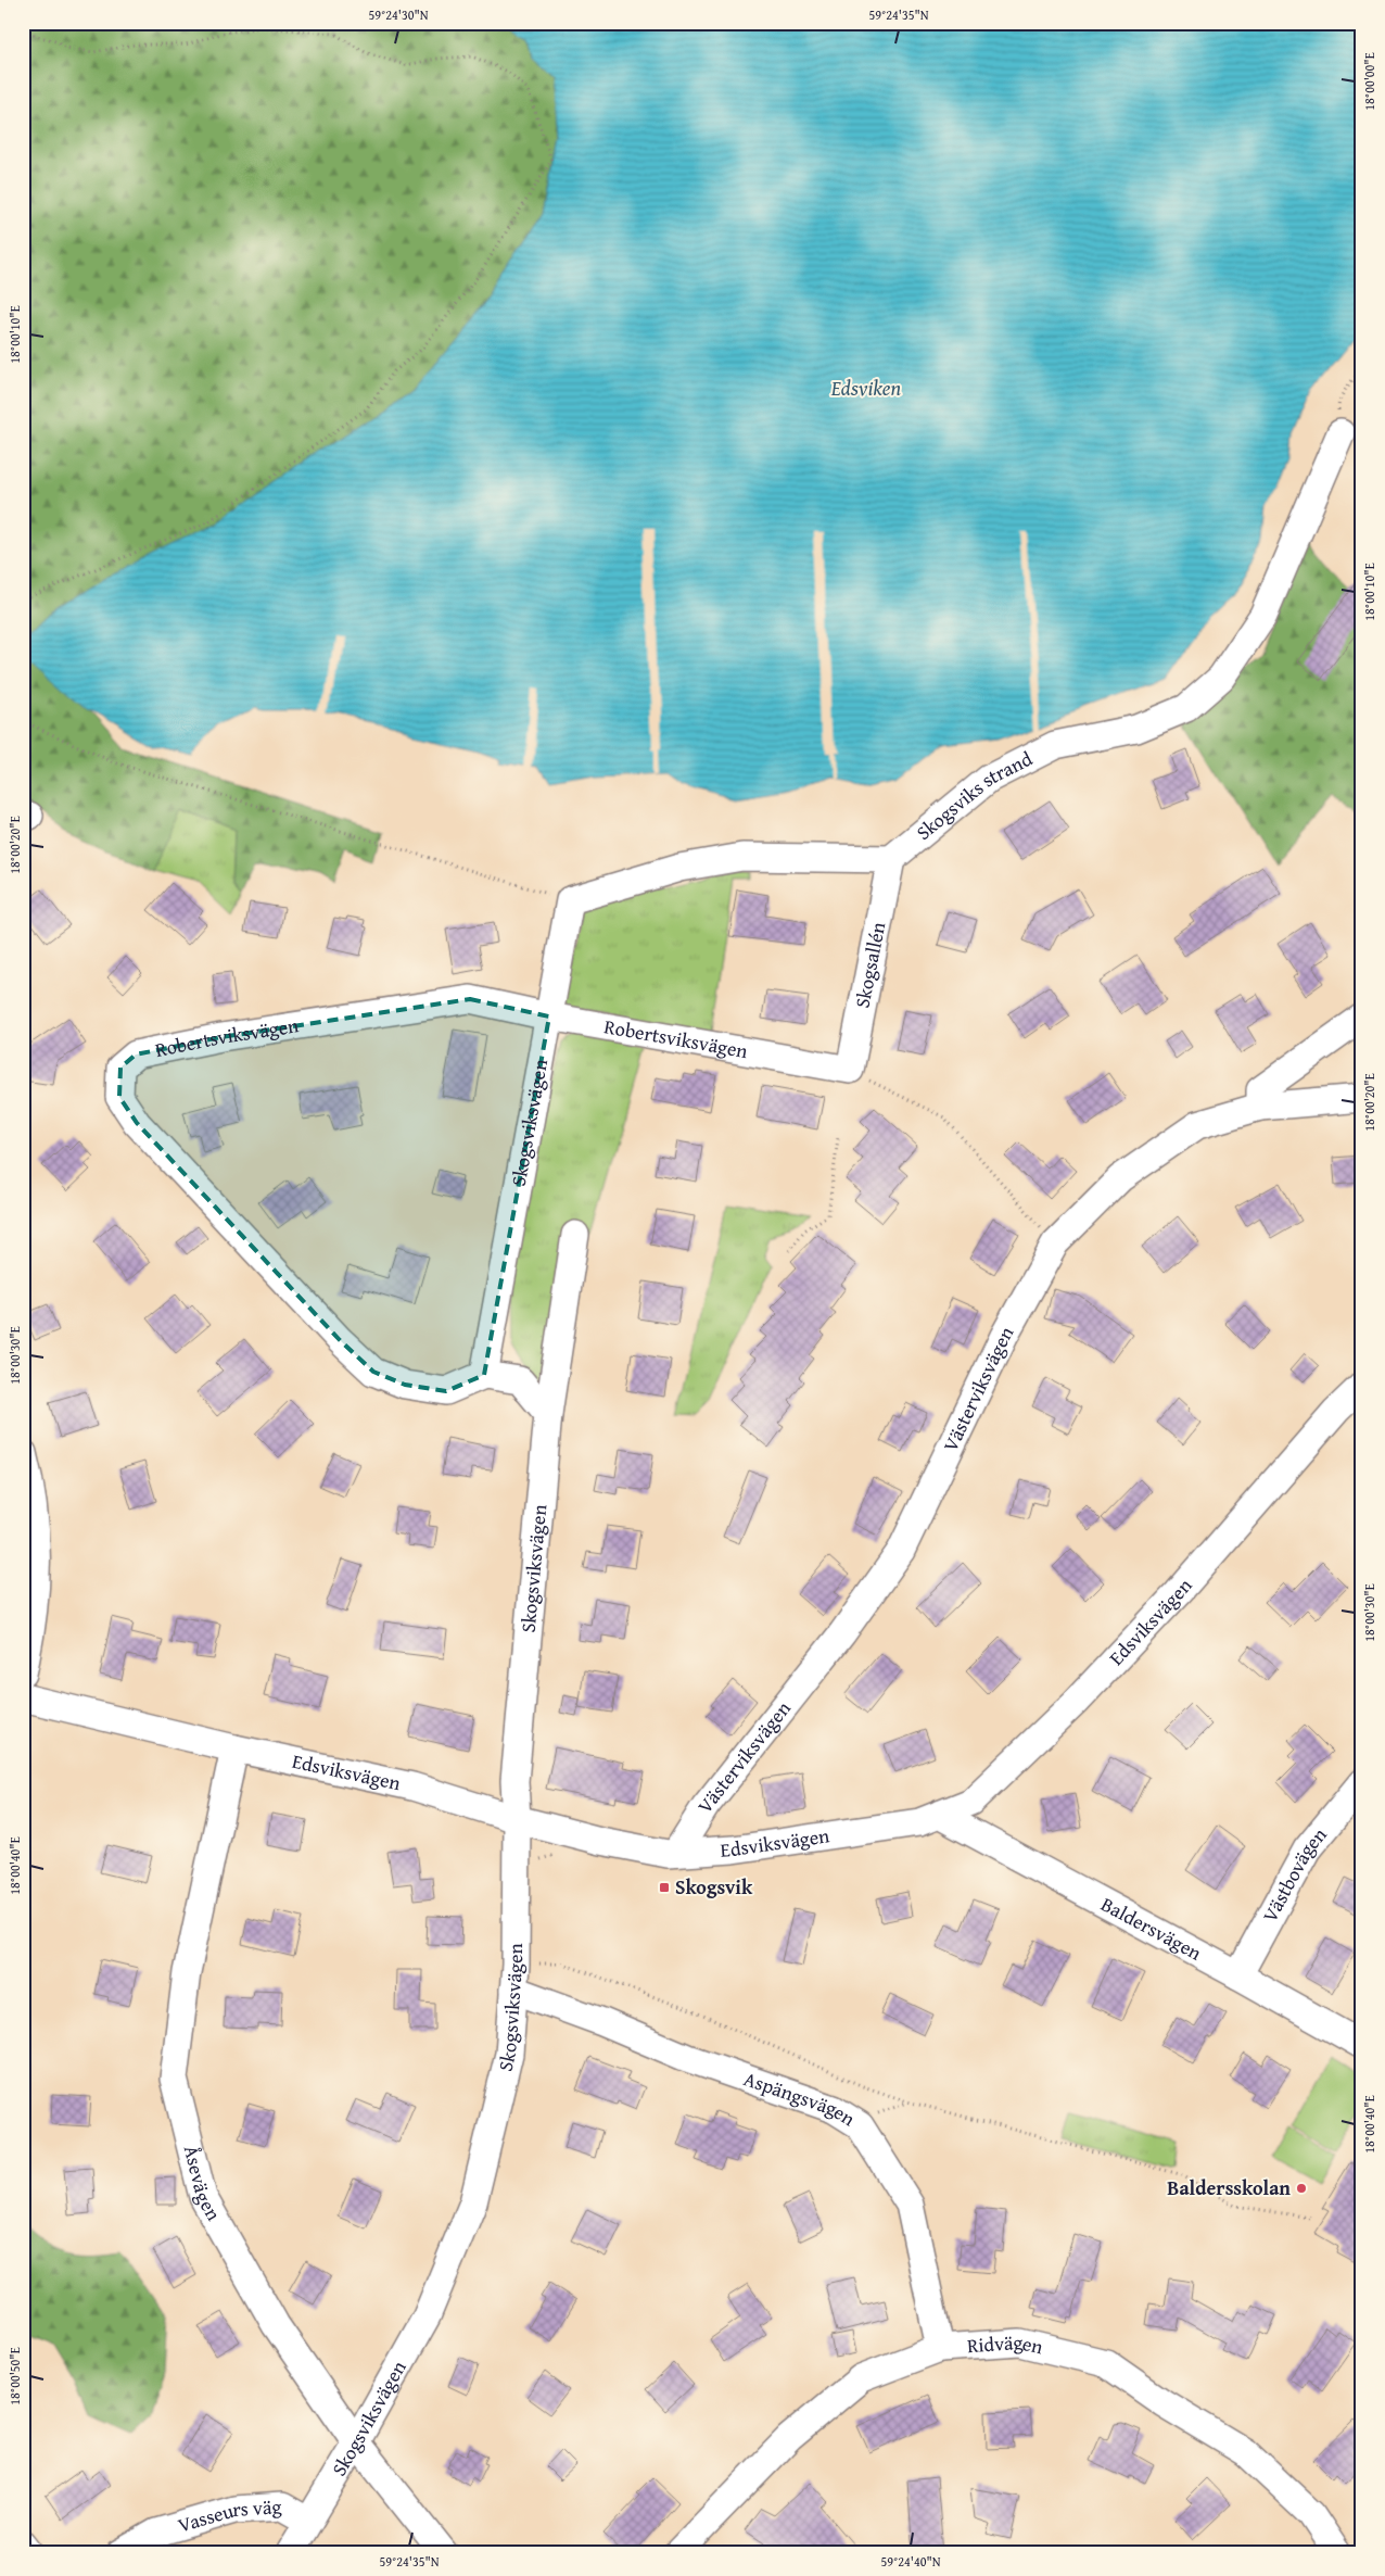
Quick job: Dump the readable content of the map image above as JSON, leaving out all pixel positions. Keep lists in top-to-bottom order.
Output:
{
  "streets": {
    "street": [
      "Skogsviks strand",
      "Skogsallén",
      "Robertsviksvägen",
      "Skogsviksvägen",
      "Västerviksvägen",
      "Edsviksvägen",
      "Västbovägen",
      "Baldersvägen",
      "Aspängsvägen",
      "Åsevägen",
      "Ridvägen",
      "Vasseurs väg"
    ]
  },
  "crossings": [
    ["Skogsviks strand", "Skogsallén"],
    ["Skogsallén", "Robertsviksvägen"],
    ["Robertsviksvägen", "Skogsviksvägen"],
    ["Skogsviksvägen", "Edsviksvägen"],
    ["Skogsviksvägen", "Aspängsvägen"],
    ["Skogsviksvägen", "Åsevägen"],
    ["Skogsviksvägen", "Vasseurs väg"],
    ["Västerviksvägen", "Edsviksvägen"],
    ["Edsviksvägen", "Baldersvägen"],
    ["Edsviksvägen", "Åsevägen"],
    ["Västbovägen", "Baldersvägen"],
    ["Aspängsvägen", "Ridvägen"]
  ],
  "water": ["Edsviken"],
  "places": {
    "transit": ["Skogsvik"],
    "other": ["Baldersskolan"]
  },
  "coordinates": [
    "59°24'30\"N",
    "59°24'35\"N",
    "18°00'00\"E",
    "18°00'10\"E",
    "18°00'20\"E",
    "18°00'30\"E",
    "18°00'40\"E",
    "18°00'50\"E",
    "59°24'40\"N"
  ]
}
